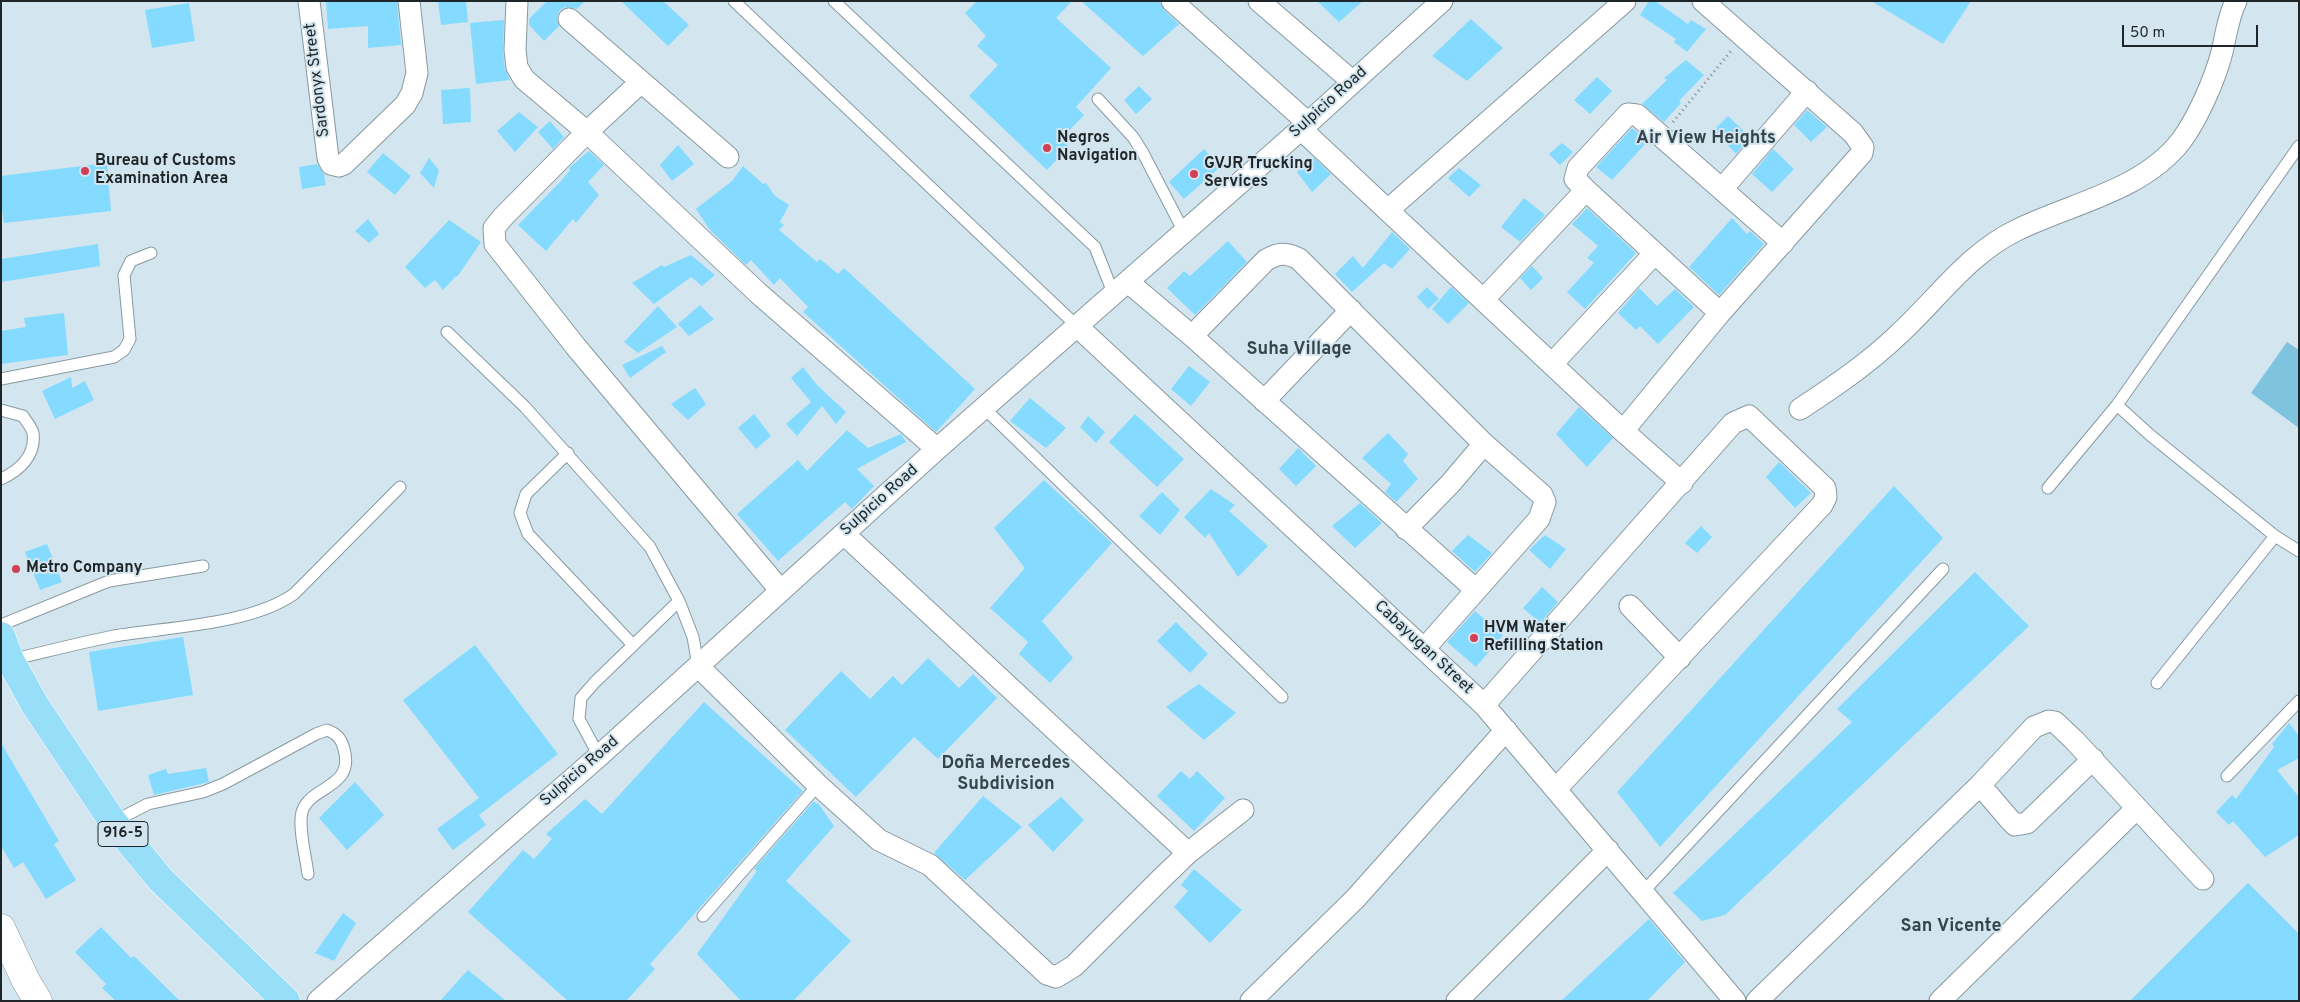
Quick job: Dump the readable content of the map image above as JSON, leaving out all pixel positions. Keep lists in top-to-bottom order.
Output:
{
  "streets": {
    "main road": ["916-5"],
    "street": ["Sardonyx Street", "Sulpicio Road", "Cabayugan Street"]
  },
  "crossings": [
    ["Sulpicio Road", "Cabayugan Street"]
  ],
  "districts": [
    "Air View Heights",
    "Suha Village",
    "Doña Mercedes Subdivision",
    "San Vicente"
  ],
  "places": [
    "Negros Navigation",
    "Bureau of Customs Examination Area",
    "GVJR Trucking Services",
    "Metro Company",
    "HVM Water Refilling Station"
  ],
  "scale_bar": "50 m"
}
